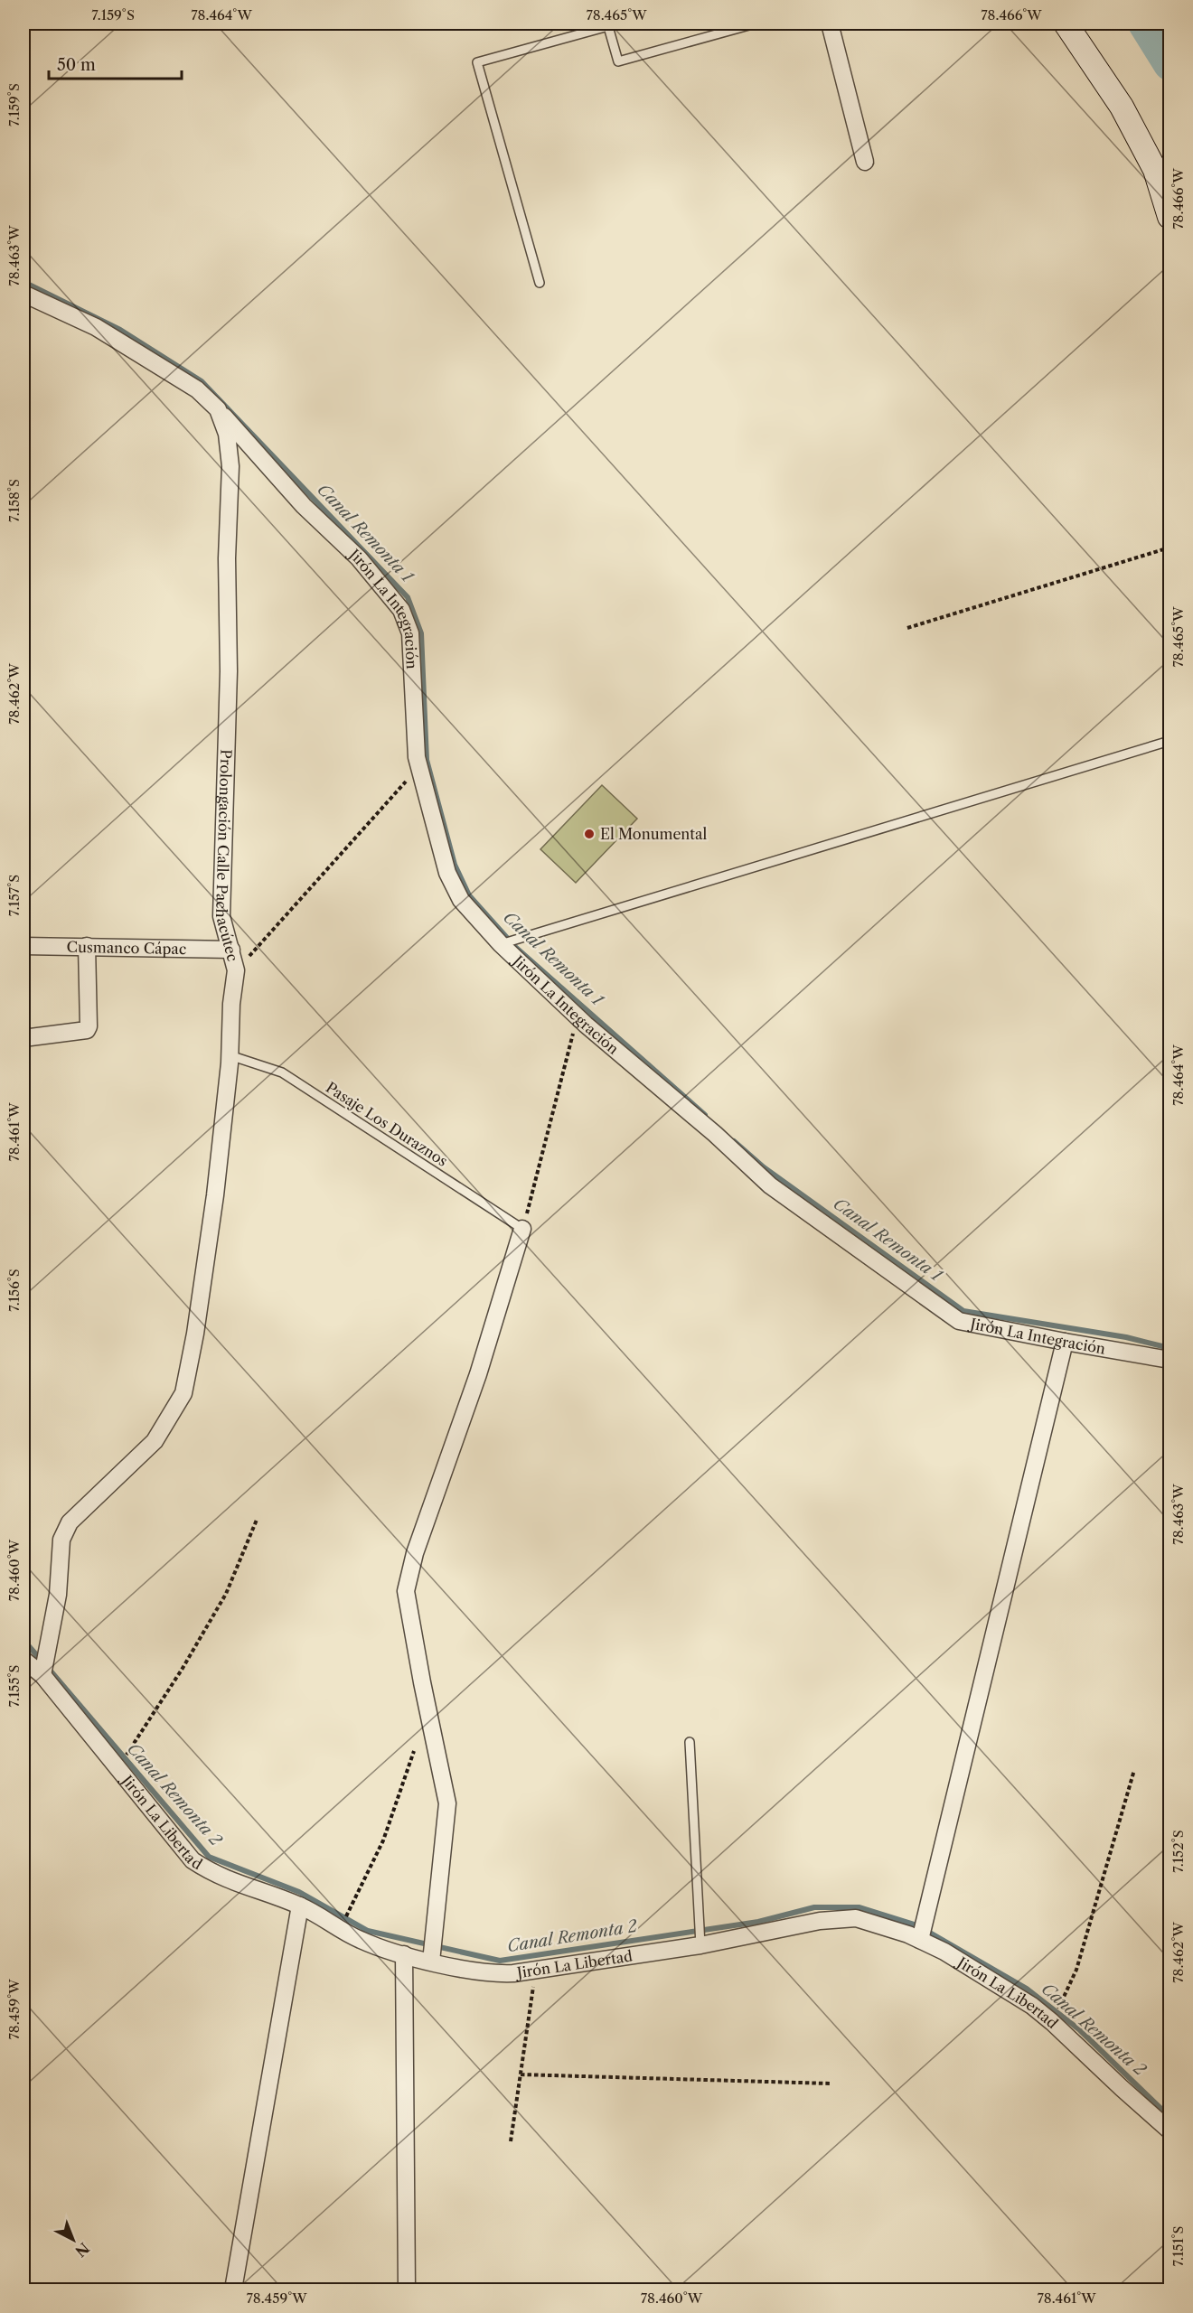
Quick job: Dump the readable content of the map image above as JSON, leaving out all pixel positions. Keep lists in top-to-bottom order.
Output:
{
  "streets": {
    "street": [
      "Jirón La Integración",
      "Prolongación Calle Pachacútec",
      "Cusmanco Cápac",
      "Jirón La Libertad"
    ],
    "lane": ["Pasaje Los Duraznos"]
  },
  "crossings": [
    ["Jirón La Integración", "Prolongación Calle Pachacútec"],
    ["Prolongación Calle Pachacútec", "Cusmanco Cápac"],
    ["Prolongación Calle Pachacútec", "Pasaje Los Duraznos"],
    ["Prolongación Calle Pachacútec", "Jirón La Libertad"]
  ],
  "water": ["Canal Remonta 1", "Canal Remonta 2"],
  "places": ["El Monumental"],
  "scale_bar": "50 m",
  "north": "bottom right",
  "coordinates": [
    "7.159°S",
    "78.464°W",
    "78.465°W",
    "78.466°W",
    "78.463°W",
    "7.158°S",
    "78.462°W",
    "7.157°S",
    "78.461°W",
    "7.156°S",
    "78.460°W",
    "7.155°S",
    "7.152°S",
    "78.459°W",
    "7.151°S"
  ]
}
